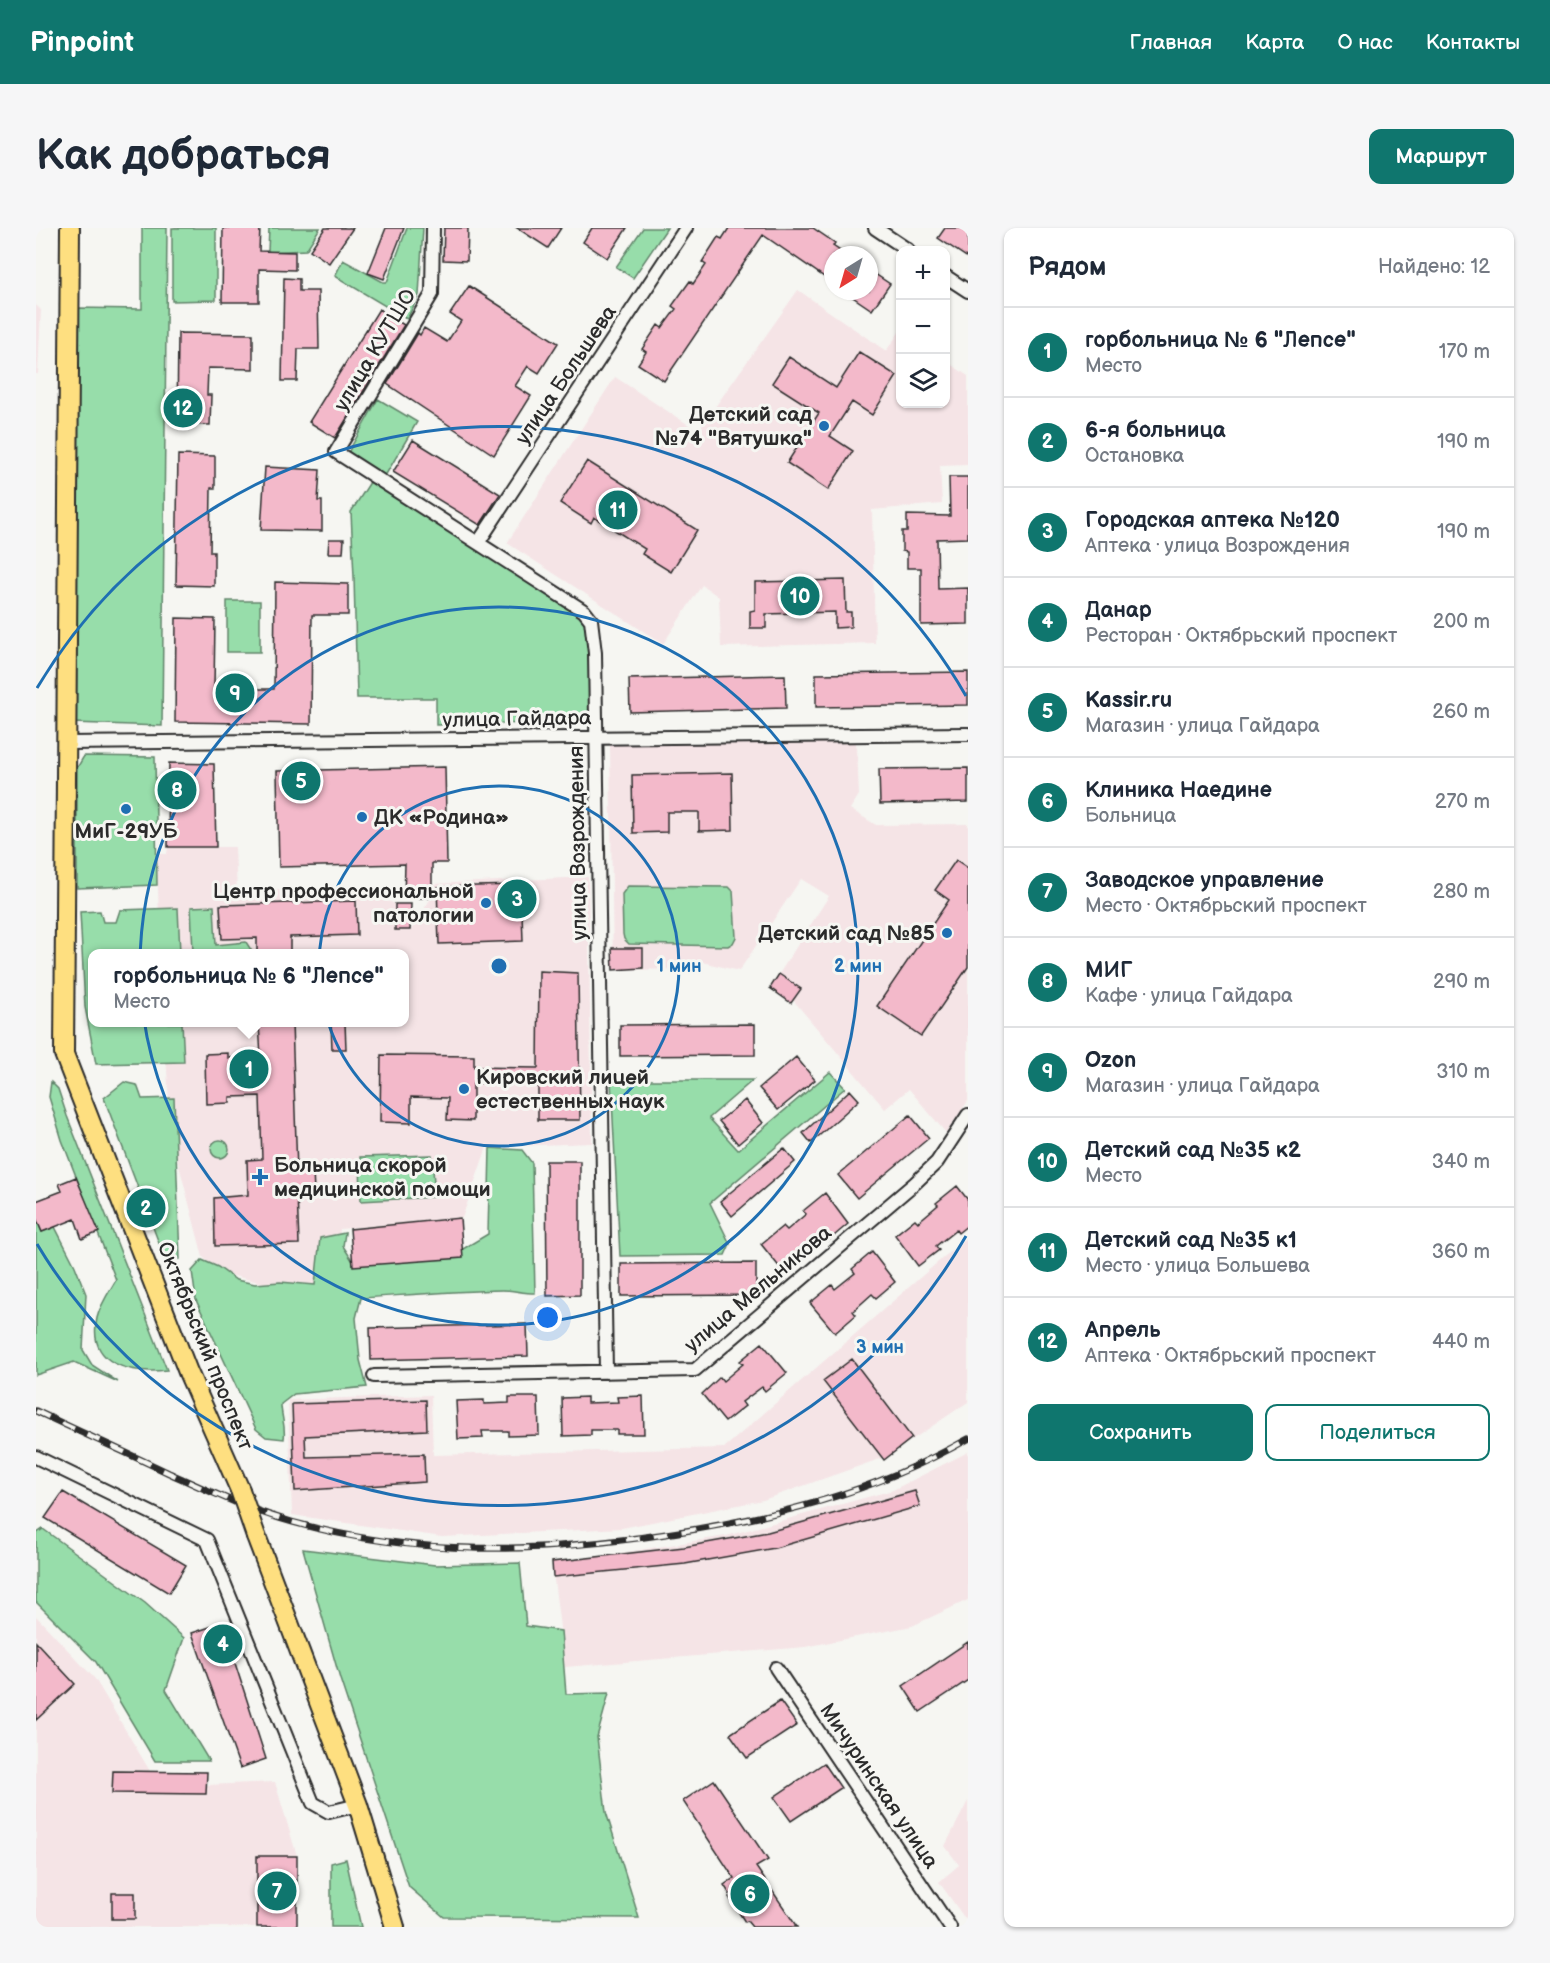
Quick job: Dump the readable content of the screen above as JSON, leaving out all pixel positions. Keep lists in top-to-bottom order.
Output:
{
  "streets": {
    "main road": ["Октябрьский проспект"],
    "street": [
      "улица КУТШО",
      "улица Большева",
      "улица Гайдара",
      "улица Возрождения",
      "улица Мельникова",
      "Мичуринская улица"
    ]
  },
  "crossings": [
    ["улица КУТШО", "улица Возрождения"],
    ["улица Большева", "улица Возрождения"],
    ["улица Гайдара", "улица Возрождения"],
    ["улица Гайдара", "Октябрьский проспект"],
    ["улица Возрождения", "улица Мельникова"]
  ],
  "places": {
    "other": [
      "Детский сад №74 \"Вятушка\"",
      "МиГ-29УБ",
      "ДК «Родина»",
      "Центр профессиональной патологии",
      "Детский сад №85",
      "Кировский лицей естественных наук"
    ],
    "health": ["Больница скорой медицинской помощи"]
  },
  "north": "bottom left",
  "page": {
    "header": "Pinpoint",
    "nav": [
      "Главная",
      "Карта",
      "О нас",
      "Контакты"
    ],
    "buttons": [
      "Маршрут",
      ["Сохранить", "Поделиться"]
    ],
    "title": "Как добраться",
    "heading": ["Рядом", "Найдено: 12"],
    "map_buttons": ["+", "−"],
    "list": [
      {
        "mark": "1",
        "name": "горбольница № 6 \"Лепсе\"",
        "note": "Место",
        "value": "170 m"
      },
      {
        "mark": "2",
        "name": "6-я больница",
        "note": "Остановка",
        "value": "190 m"
      },
      {
        "mark": "3",
        "name": "Городская аптека №120",
        "note": "Аптека · улица Возрождения",
        "value": "190 m"
      },
      {
        "mark": "4",
        "name": "Данар",
        "note": "Ресторан · Октябрьский проспект",
        "value": "200 m"
      },
      {
        "mark": "5",
        "name": "Kassir.ru",
        "note": "Магазин · улица Гайдара",
        "value": "260 m"
      },
      {
        "mark": "6",
        "name": "Клиника Наедине",
        "note": "Больница",
        "value": "270 m"
      },
      {
        "mark": "7",
        "name": "Заводское управление",
        "note": "Место · Октябрьский проспект",
        "value": "280 m"
      },
      {
        "mark": "8",
        "name": "МИГ",
        "note": "Кафе · улица Гайдара",
        "value": "290 m"
      },
      {
        "mark": "9",
        "name": "Ozon",
        "note": "Магазин · улица Гайдара",
        "value": "310 m"
      },
      {
        "mark": "10",
        "name": "Детский сад №35 к2",
        "note": "Место",
        "value": "340 m"
      },
      {
        "mark": "11",
        "name": "Детский сад №35 к1",
        "note": "Место · улица Большева",
        "value": "360 m"
      },
      {
        "mark": "12",
        "name": "Апрель",
        "note": "Аптека · Октябрьский проспект",
        "value": "440 m"
      }
    ],
    "pins": [
      "12",
      "11",
      "10",
      "9",
      "5",
      "8",
      "3",
      "1",
      "2",
      "4",
      "7",
      "6"
    ],
    "popup": ["горбольница № 6 \"Лепсе\"", "Место"]
  },
  "rings": ["1 мин", "2 мин", "3 мин"]
}
